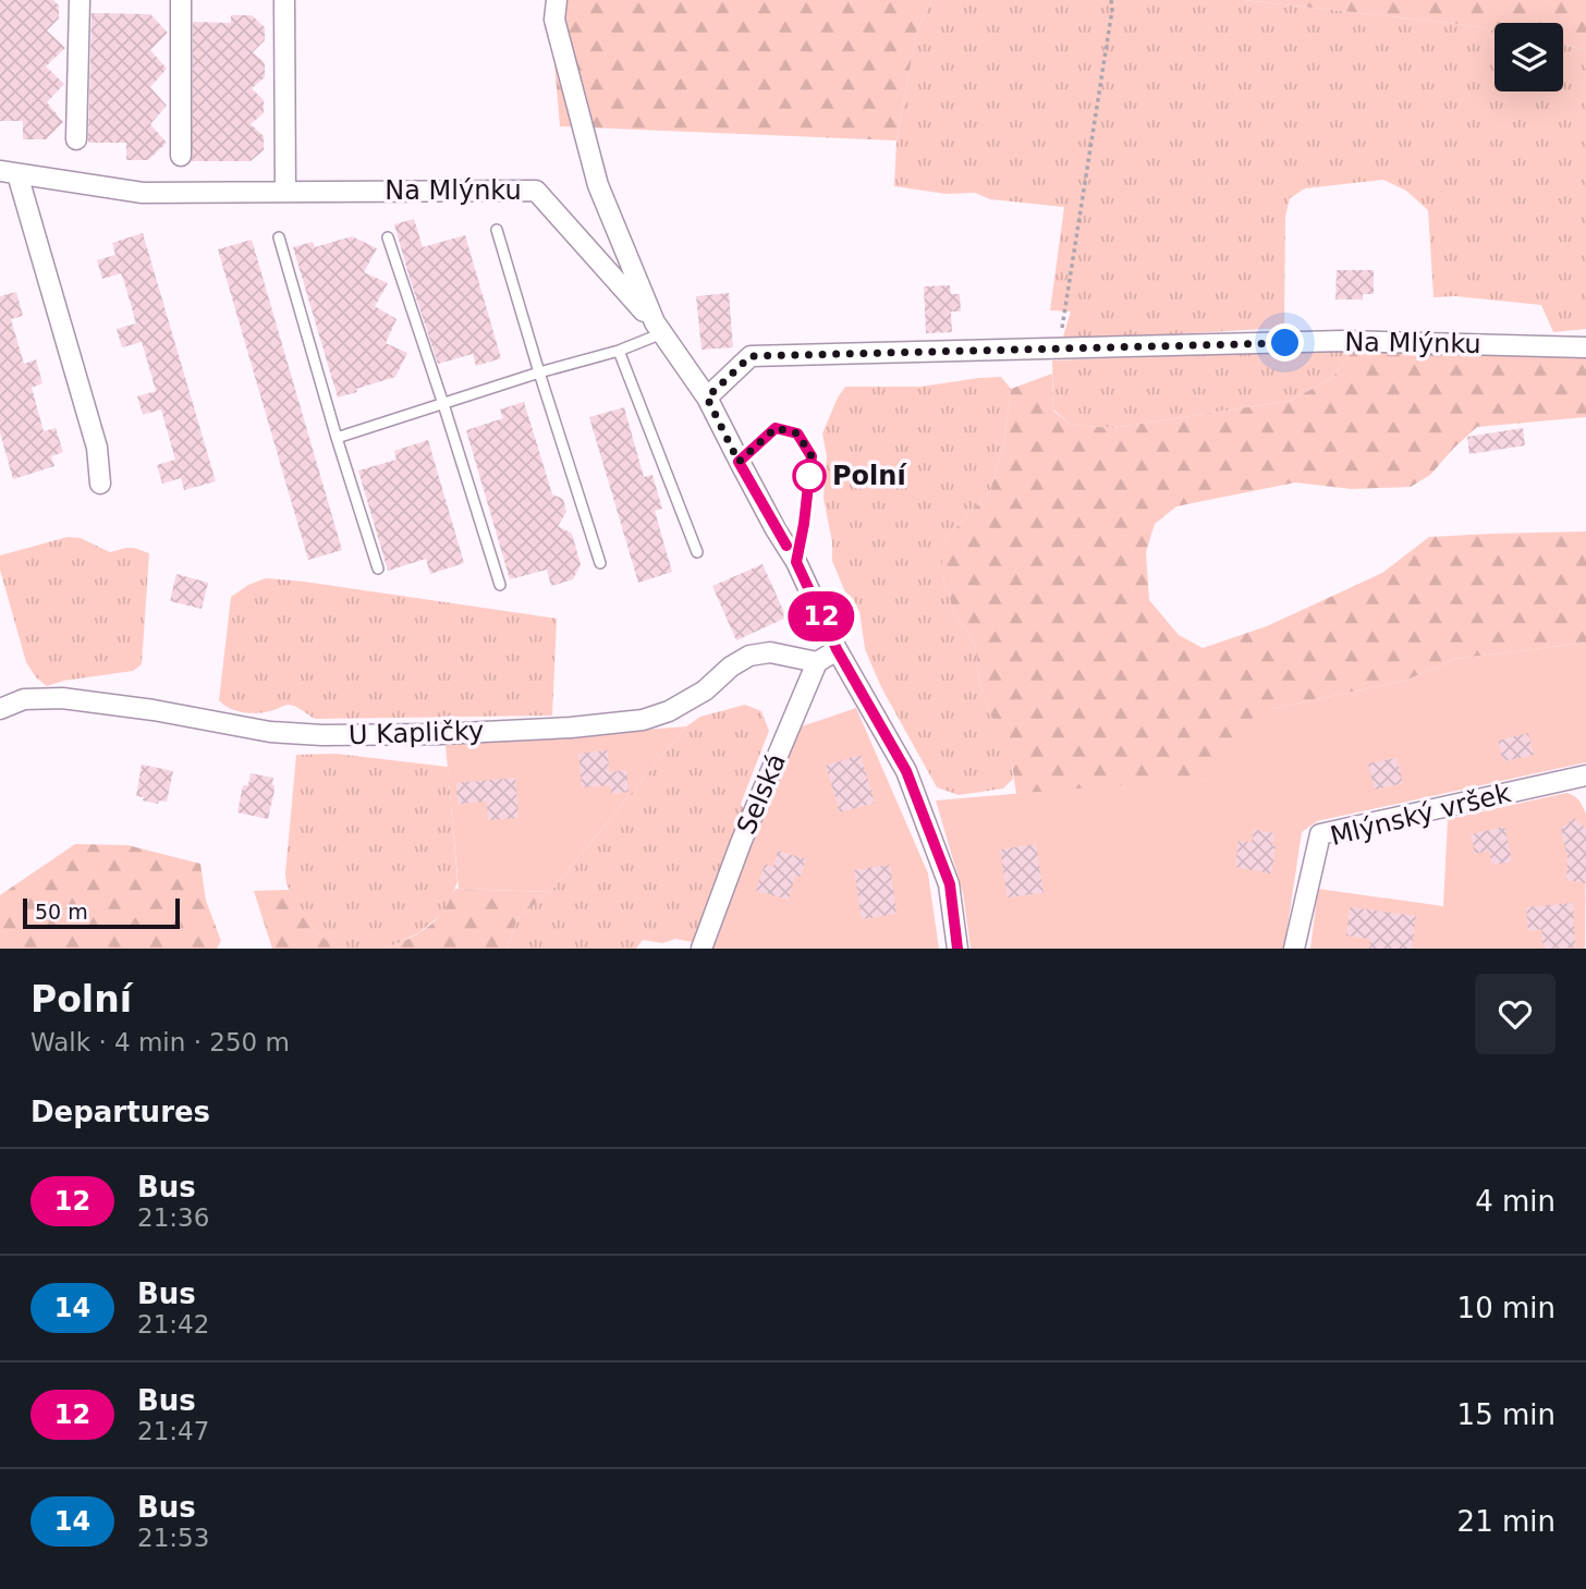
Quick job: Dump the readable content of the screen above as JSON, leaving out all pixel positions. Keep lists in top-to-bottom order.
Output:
{
  "streets": {
    "street": [
      "Na Mlýnku",
      "U Kapličky",
      "Selská",
      "Mlýnský vršek"
    ]
  },
  "crossings": [
    ["U Kapličky", "Selská"]
  ],
  "places": ["Polní"],
  "lines": ["bus line 12"],
  "scale_bar": "50 m",
  "page": {
    "on_map": "12",
    "scale": "50 m",
    "heading": [
      ["Polní", "Walk · 4 min · 250 m"],
      "Departures"
    ],
    "list": [
      {
        "mark": "12",
        "name": "Bus",
        "note": "21:36",
        "value": "4 min"
      },
      {
        "mark": "14",
        "name": "Bus",
        "note": "21:42",
        "value": "10 min"
      },
      {
        "mark": "12",
        "name": "Bus",
        "note": "21:47",
        "value": "15 min"
      },
      {
        "mark": "14",
        "name": "Bus",
        "note": "21:53",
        "value": "21 min"
      }
    ]
  }
}
